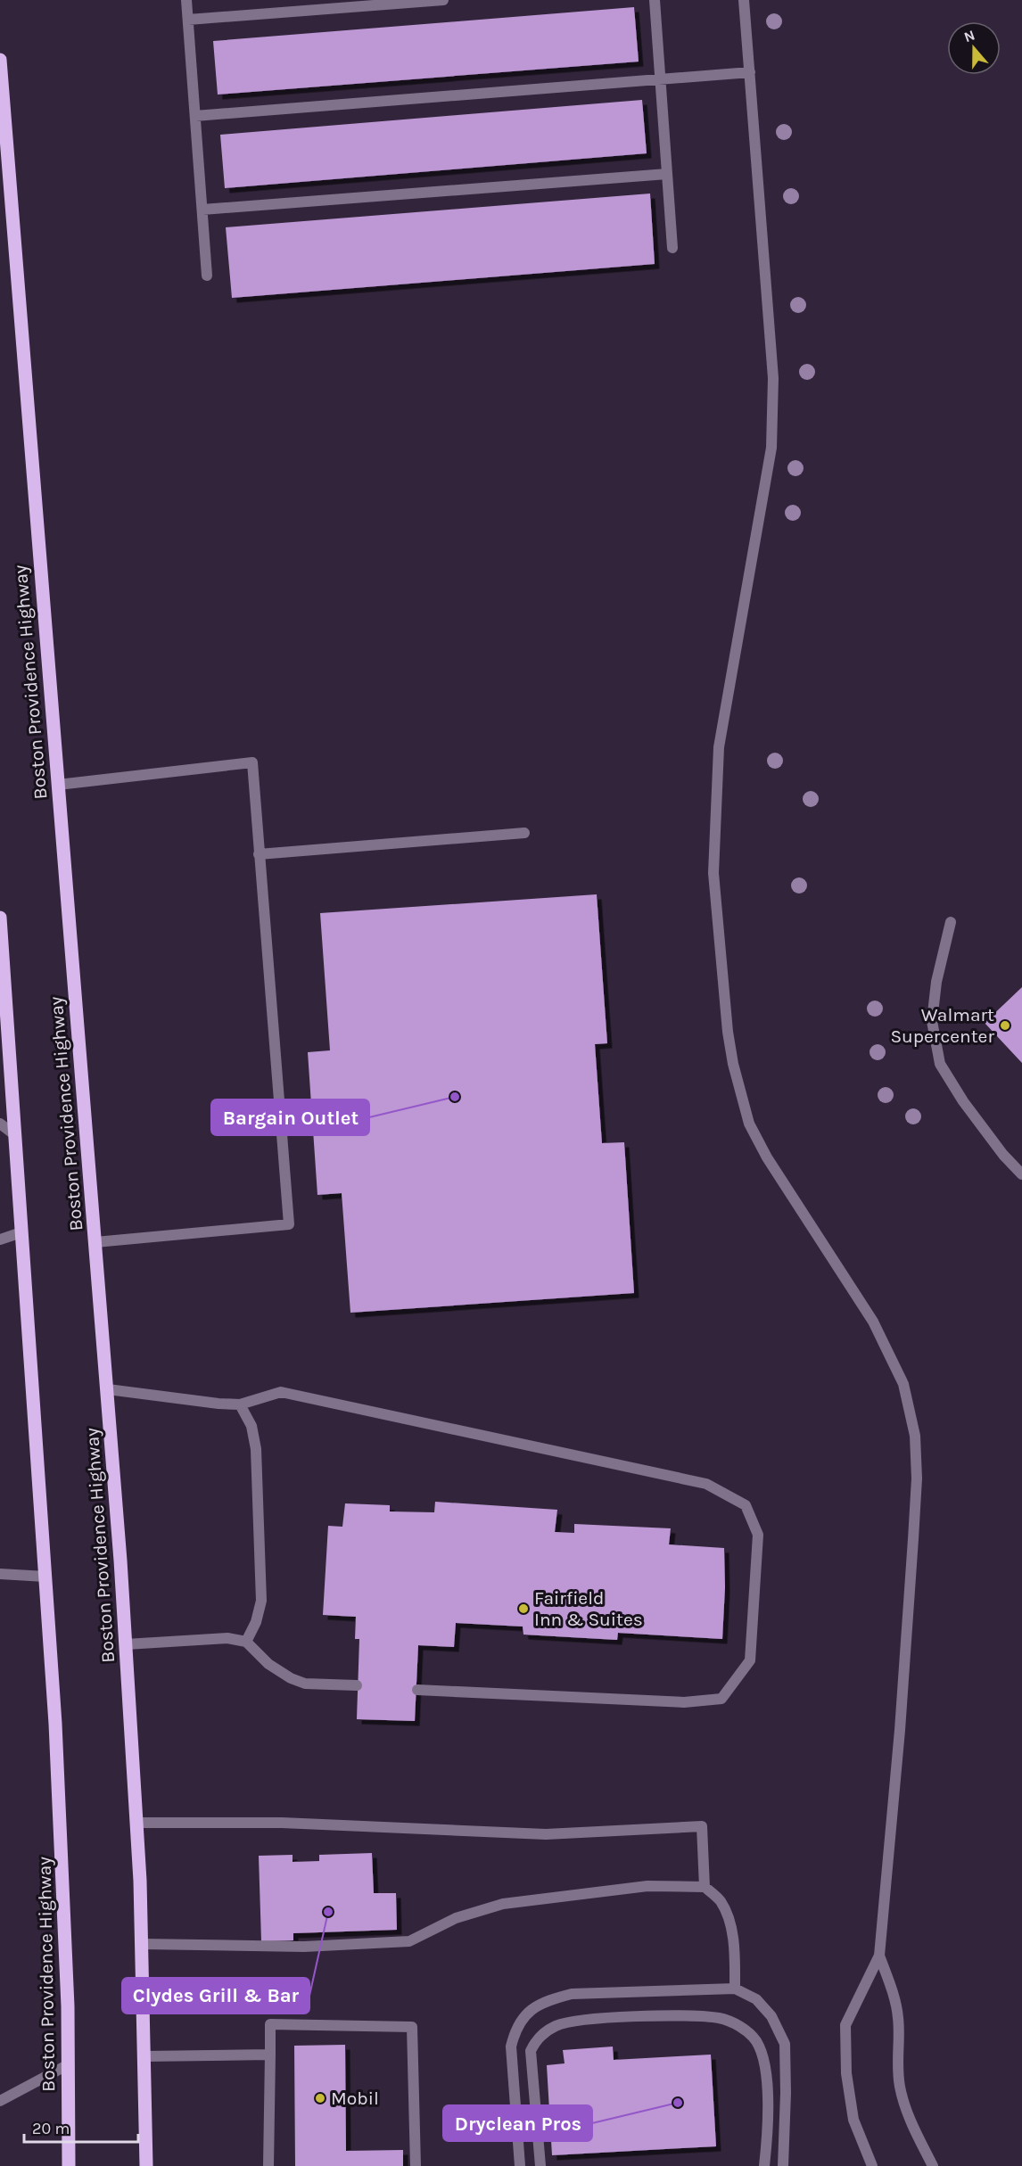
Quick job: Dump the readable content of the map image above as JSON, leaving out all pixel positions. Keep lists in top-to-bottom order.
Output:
{
  "streets": {
    "main road": ["Boston Providence Highway"]
  },
  "places": [
    "Walmart Supercenter",
    "Bargain Outlet",
    "Fairfield Inn & Suites",
    "Clydes Grill & Bar",
    "Mobil",
    "Dryclean Pros"
  ],
  "scale_bar": "20 m",
  "north": "top"
}
